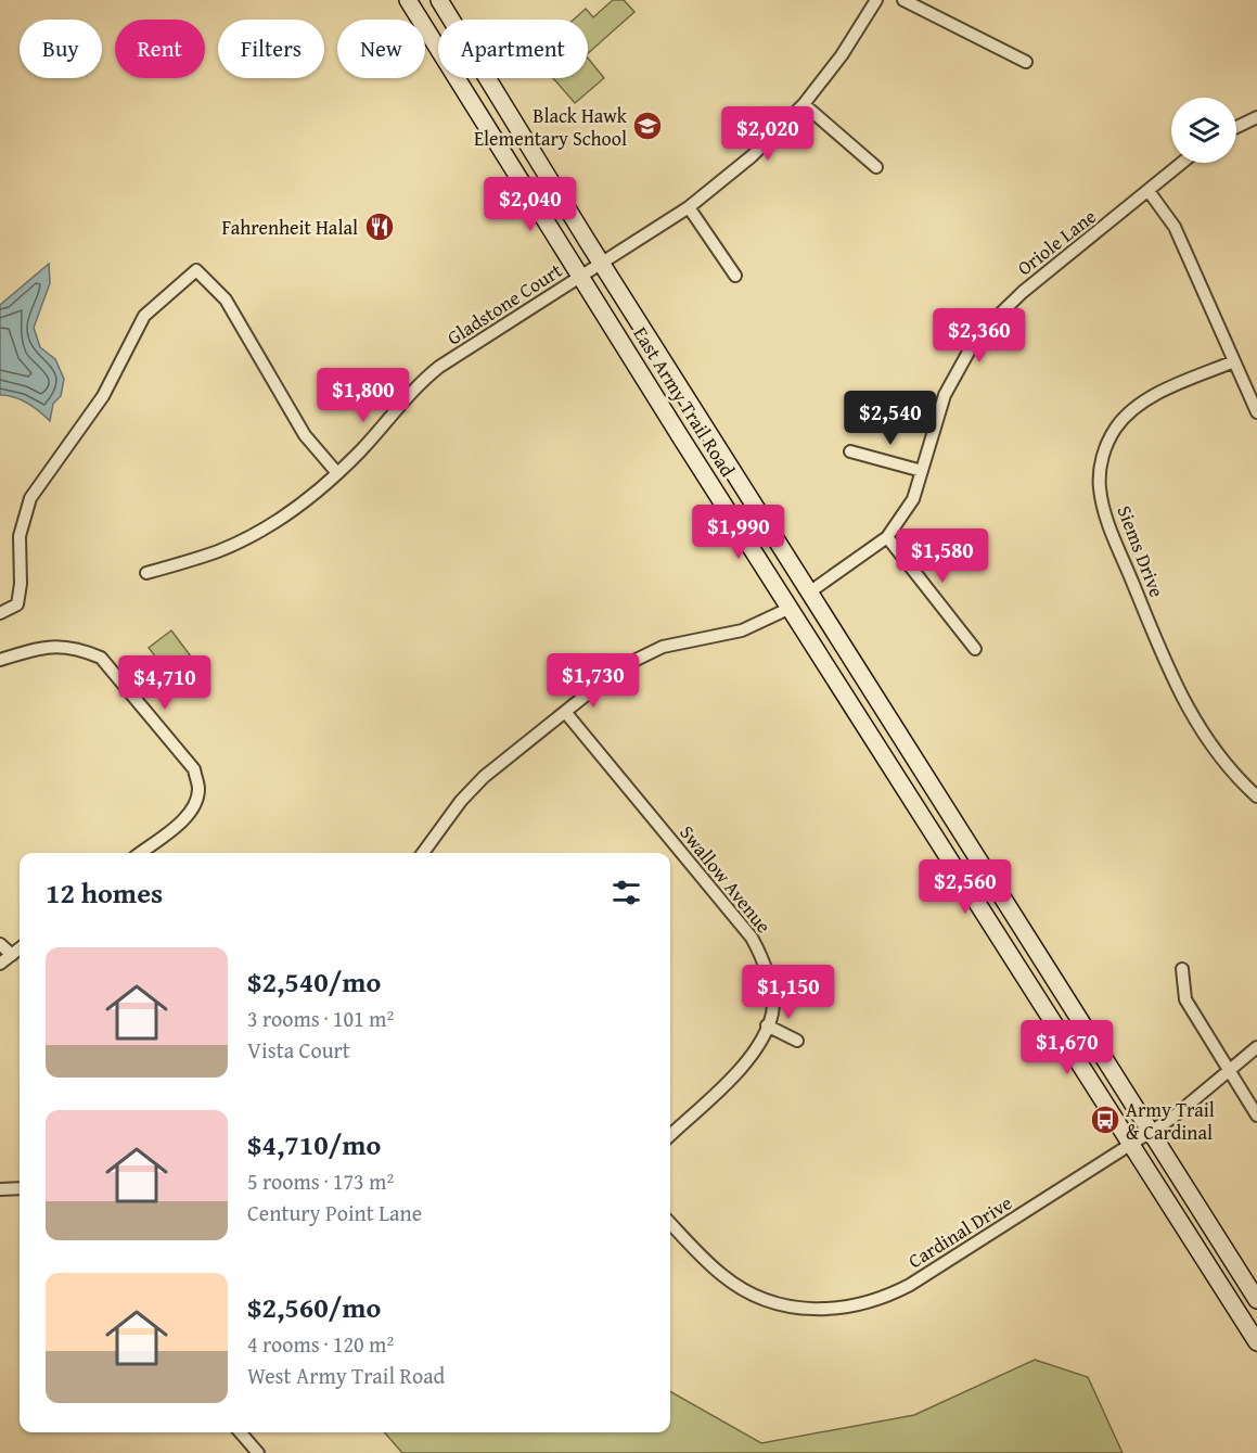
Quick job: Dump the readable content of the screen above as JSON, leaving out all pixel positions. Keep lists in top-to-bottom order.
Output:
{
  "streets": {
    "main road": ["East Army Trail Road"],
    "street": [
      "Oriole Lane",
      "Gladstone Court",
      "Siems Drive",
      "Swallow Avenue",
      "Cardinal Drive"
    ]
  },
  "crossings": [
    ["Oriole Lane", "East Army Trail Road"],
    ["Gladstone Court", "East Army Trail Road"],
    ["East Army Trail Road", "Cardinal Drive"]
  ],
  "places": {
    "school or university": ["Black Hawk Elementary School"],
    "restaurant": ["Fahrenheit Halal"],
    "bus stop": ["Army Trail & Cardinal"]
  },
  "page": {
    "chip": [
      "Buy",
      "Rent",
      "Filters",
      "New",
      "Apartment"
    ],
    "price": [
      "$2,020",
      "$2,040",
      "$2,360",
      "$1,800",
      "$2,540",
      "$1,990",
      "$1,580",
      "$1,730",
      "$4,710",
      "$2,560",
      "$1,150",
      "$1,670"
    ],
    "heading": "12 homes",
    "list": [
      {
        "name": "$2,540/mo",
        "note": "3 rooms · 101 m² · Vista Court"
      },
      {
        "name": "$4,710/mo",
        "note": "5 rooms · 173 m² · Century Point Lane"
      },
      {
        "name": "$2,560/mo",
        "note": "4 rooms · 120 m² · West Army Trail Road"
      }
    ]
  }
}
